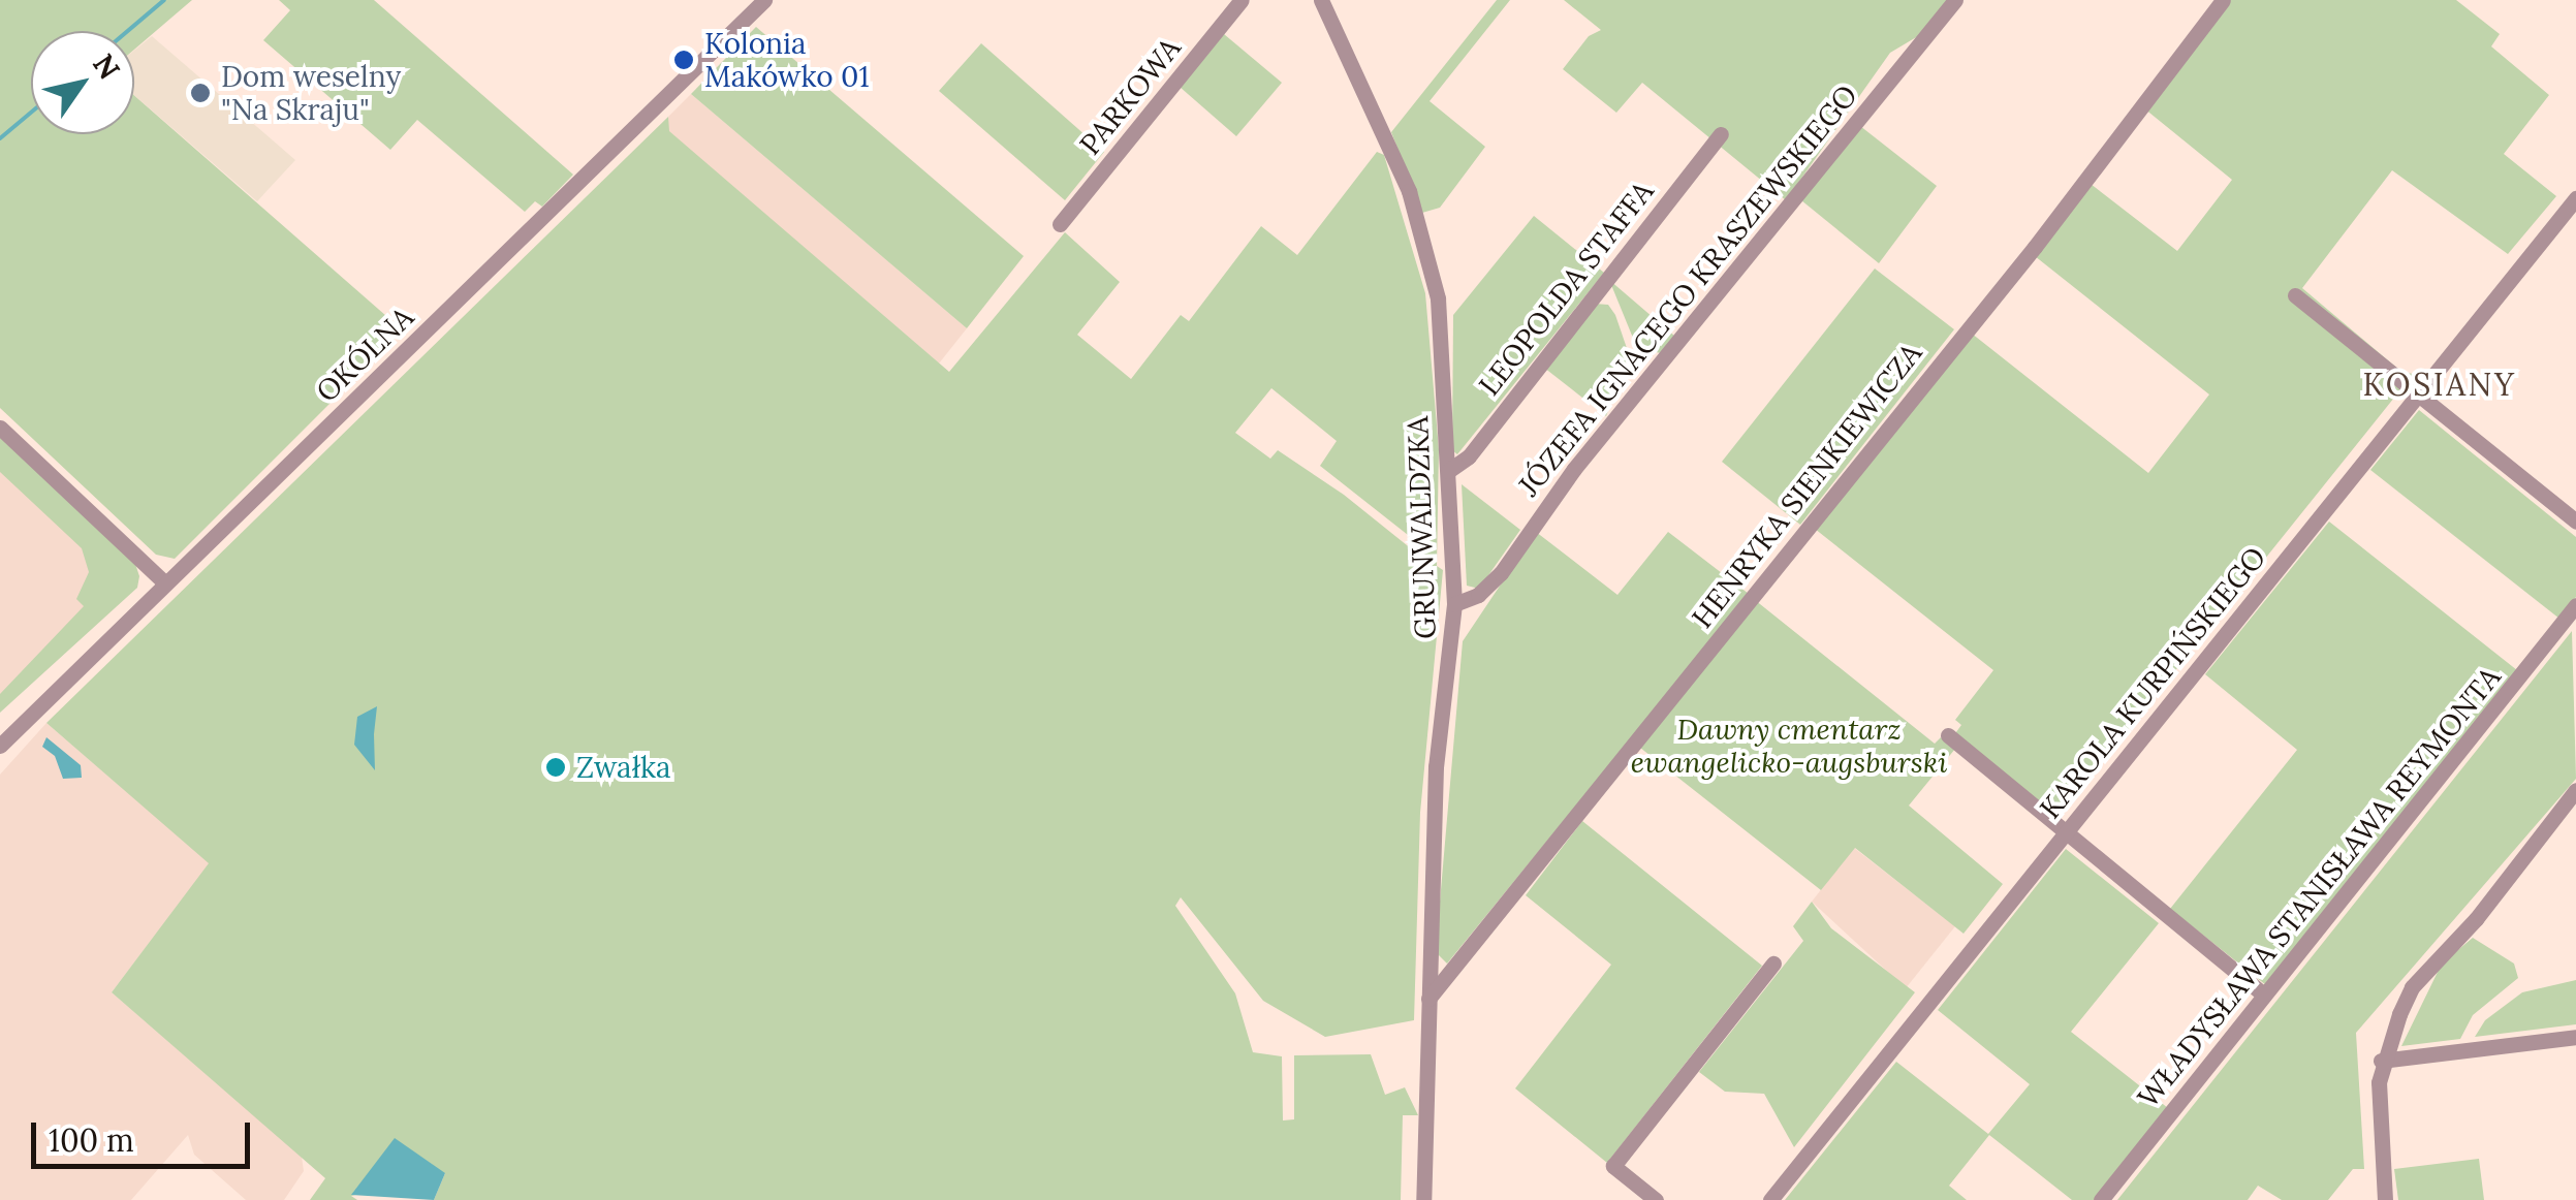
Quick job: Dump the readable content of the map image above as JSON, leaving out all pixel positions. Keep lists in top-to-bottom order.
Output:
{
  "streets": {
    "street": [
      "PARKOWA",
      "LEOPOLDA STAFFA",
      "JÓZEFA IGNACEGO KRASZEWSKIEGO",
      "OKÓLNA",
      "HENRYKA SIENKIEWICZA",
      "GRUNWALDZKA",
      "KAROLA KURPIŃSKIEGO",
      "WŁADYSŁAWA STANISŁAWA REYMONTA"
    ]
  },
  "crossings": [
    ["LEOPOLDA STAFFA", "GRUNWALDZKA"],
    ["JÓZEFA IGNACEGO KRASZEWSKIEGO", "GRUNWALDZKA"],
    ["HENRYKA SIENKIEWICZA", "GRUNWALDZKA"]
  ],
  "districts": ["KOSIANY"],
  "parks": ["Dawny cmentarz ewangelicko-augsburski"],
  "places": ["Kolonia Makówko 01", "Dom weselny \"Na Skraju\"", "Zwałka"],
  "scale_bar": "100 m",
  "north": "top right"
}
